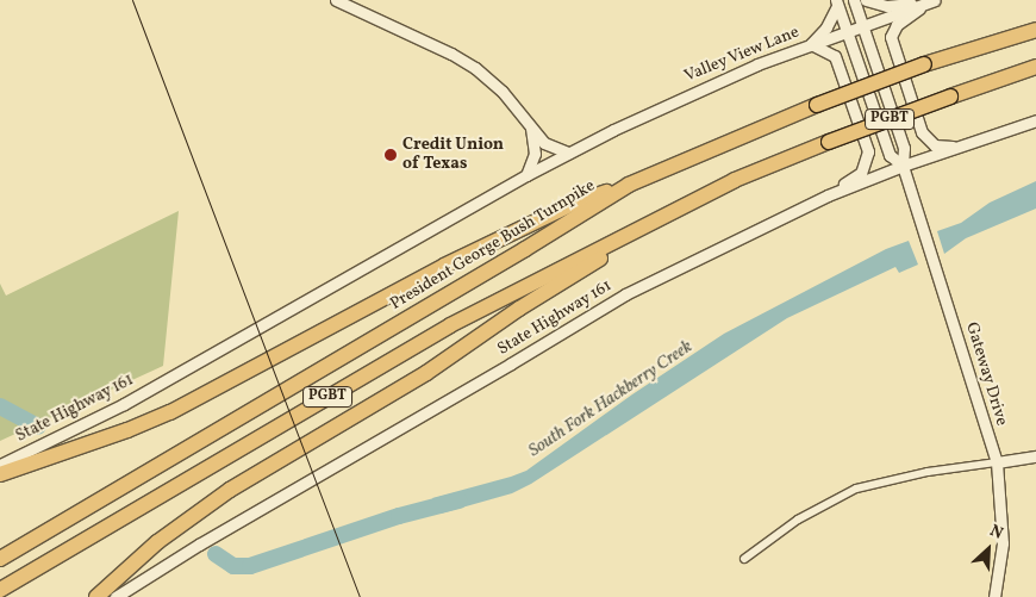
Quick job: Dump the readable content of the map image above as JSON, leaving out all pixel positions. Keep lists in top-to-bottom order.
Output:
{
  "streets": {
    "highway": ["PGBT", "President George Bush Turnpike"],
    "main road": ["Valley View Lane", "State Highway 161", "Gateway Drive"]
  },
  "crossings": [
    ["Valley View Lane", "State Highway 161"],
    ["Valley View Lane", "Gateway Drive"],
    ["State Highway 161", "Gateway Drive"]
  ],
  "water": ["South Fork Hackberry Creek"],
  "places": ["Credit Union of Texas"],
  "north": "top right"
}
